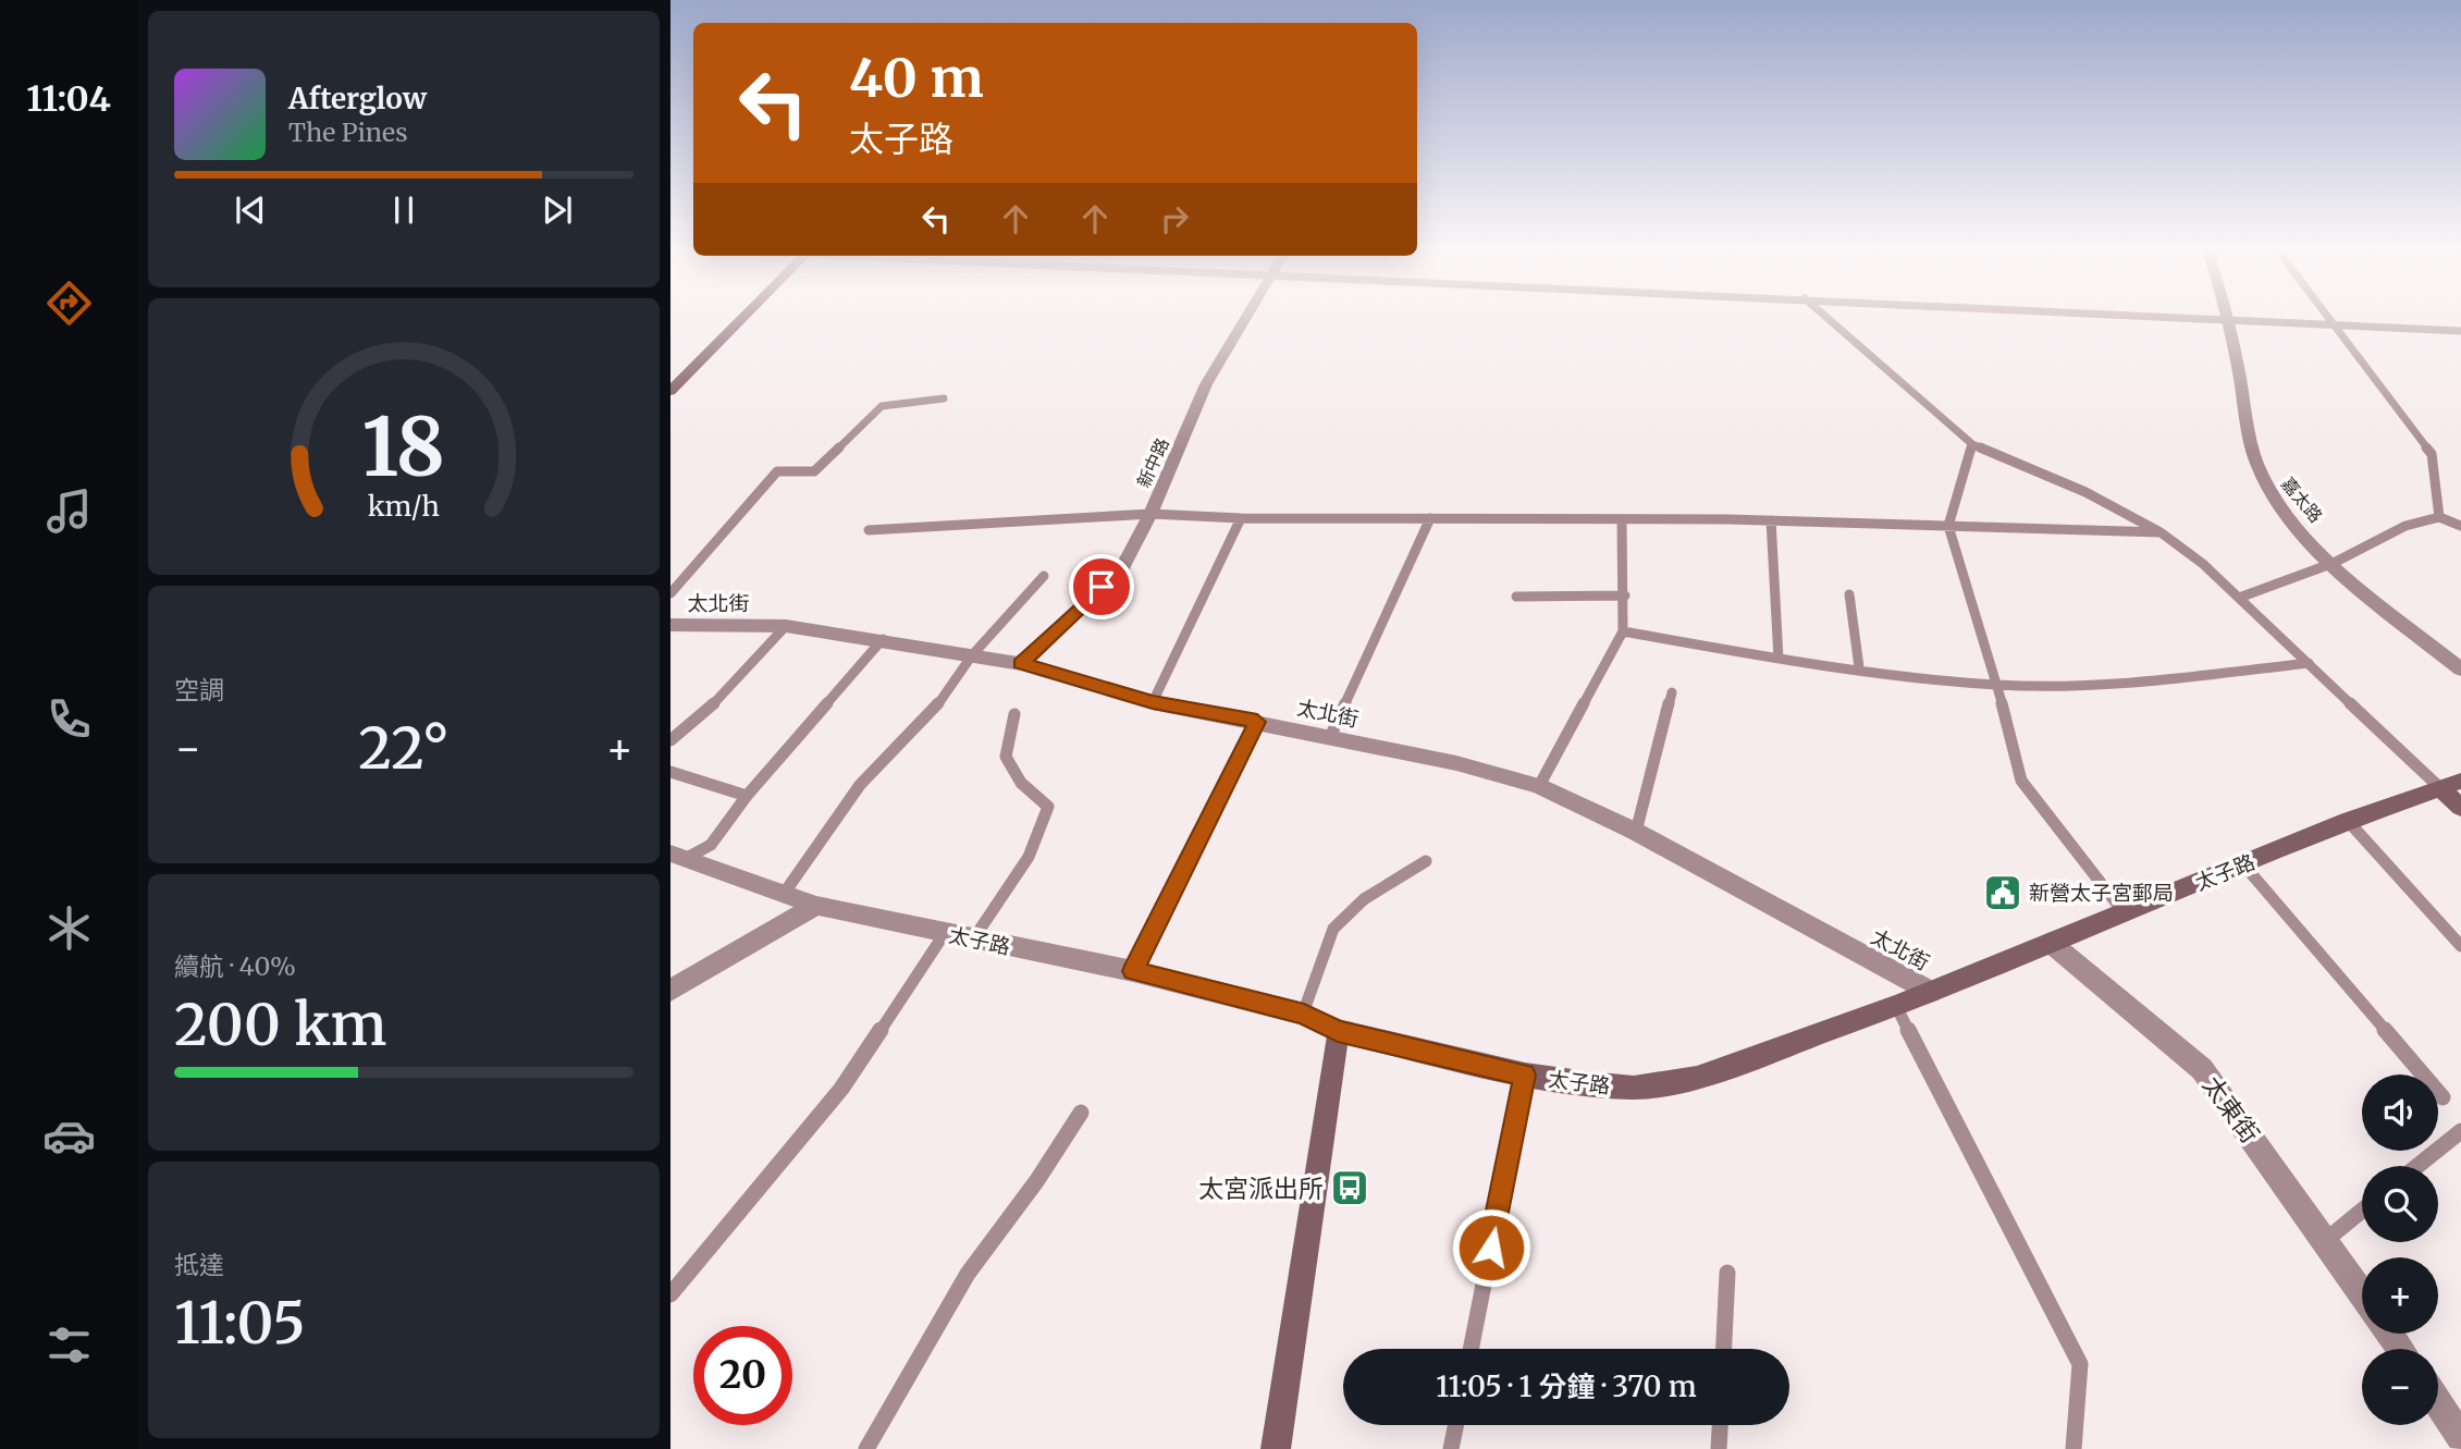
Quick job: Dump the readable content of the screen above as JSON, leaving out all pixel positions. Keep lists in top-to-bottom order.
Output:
{
  "streets": {
    "street": [
      "新中路",
      "嘉太路",
      "太北街",
      "太子路",
      "太東街"
    ]
  },
  "crossings": [
    ["新中路", "太北街"],
    ["太北街", "太子路"],
    ["太子路", "太東街"]
  ],
  "places": {
    "public building": ["新營太子宮郵局"],
    "bus stop": ["太宮派出所"]
  },
  "page": {
    "tabs": "11:04",
    "turn": ["40 m", "太子路"],
    "song": ["Afterglow", "The Pines"],
    "tile": [
      "空調",
      ["續航 · 40%", "200 km"],
      ["抵達", "11:05"]
    ],
    "heat": ["−", "22°", "+"],
    "map_buttons": ["+", "−"],
    "limit": "20",
    "trip": "11:05 · 1 分鐘 · 370 m",
    "gauge": ["18", "km/h"]
  }
}
